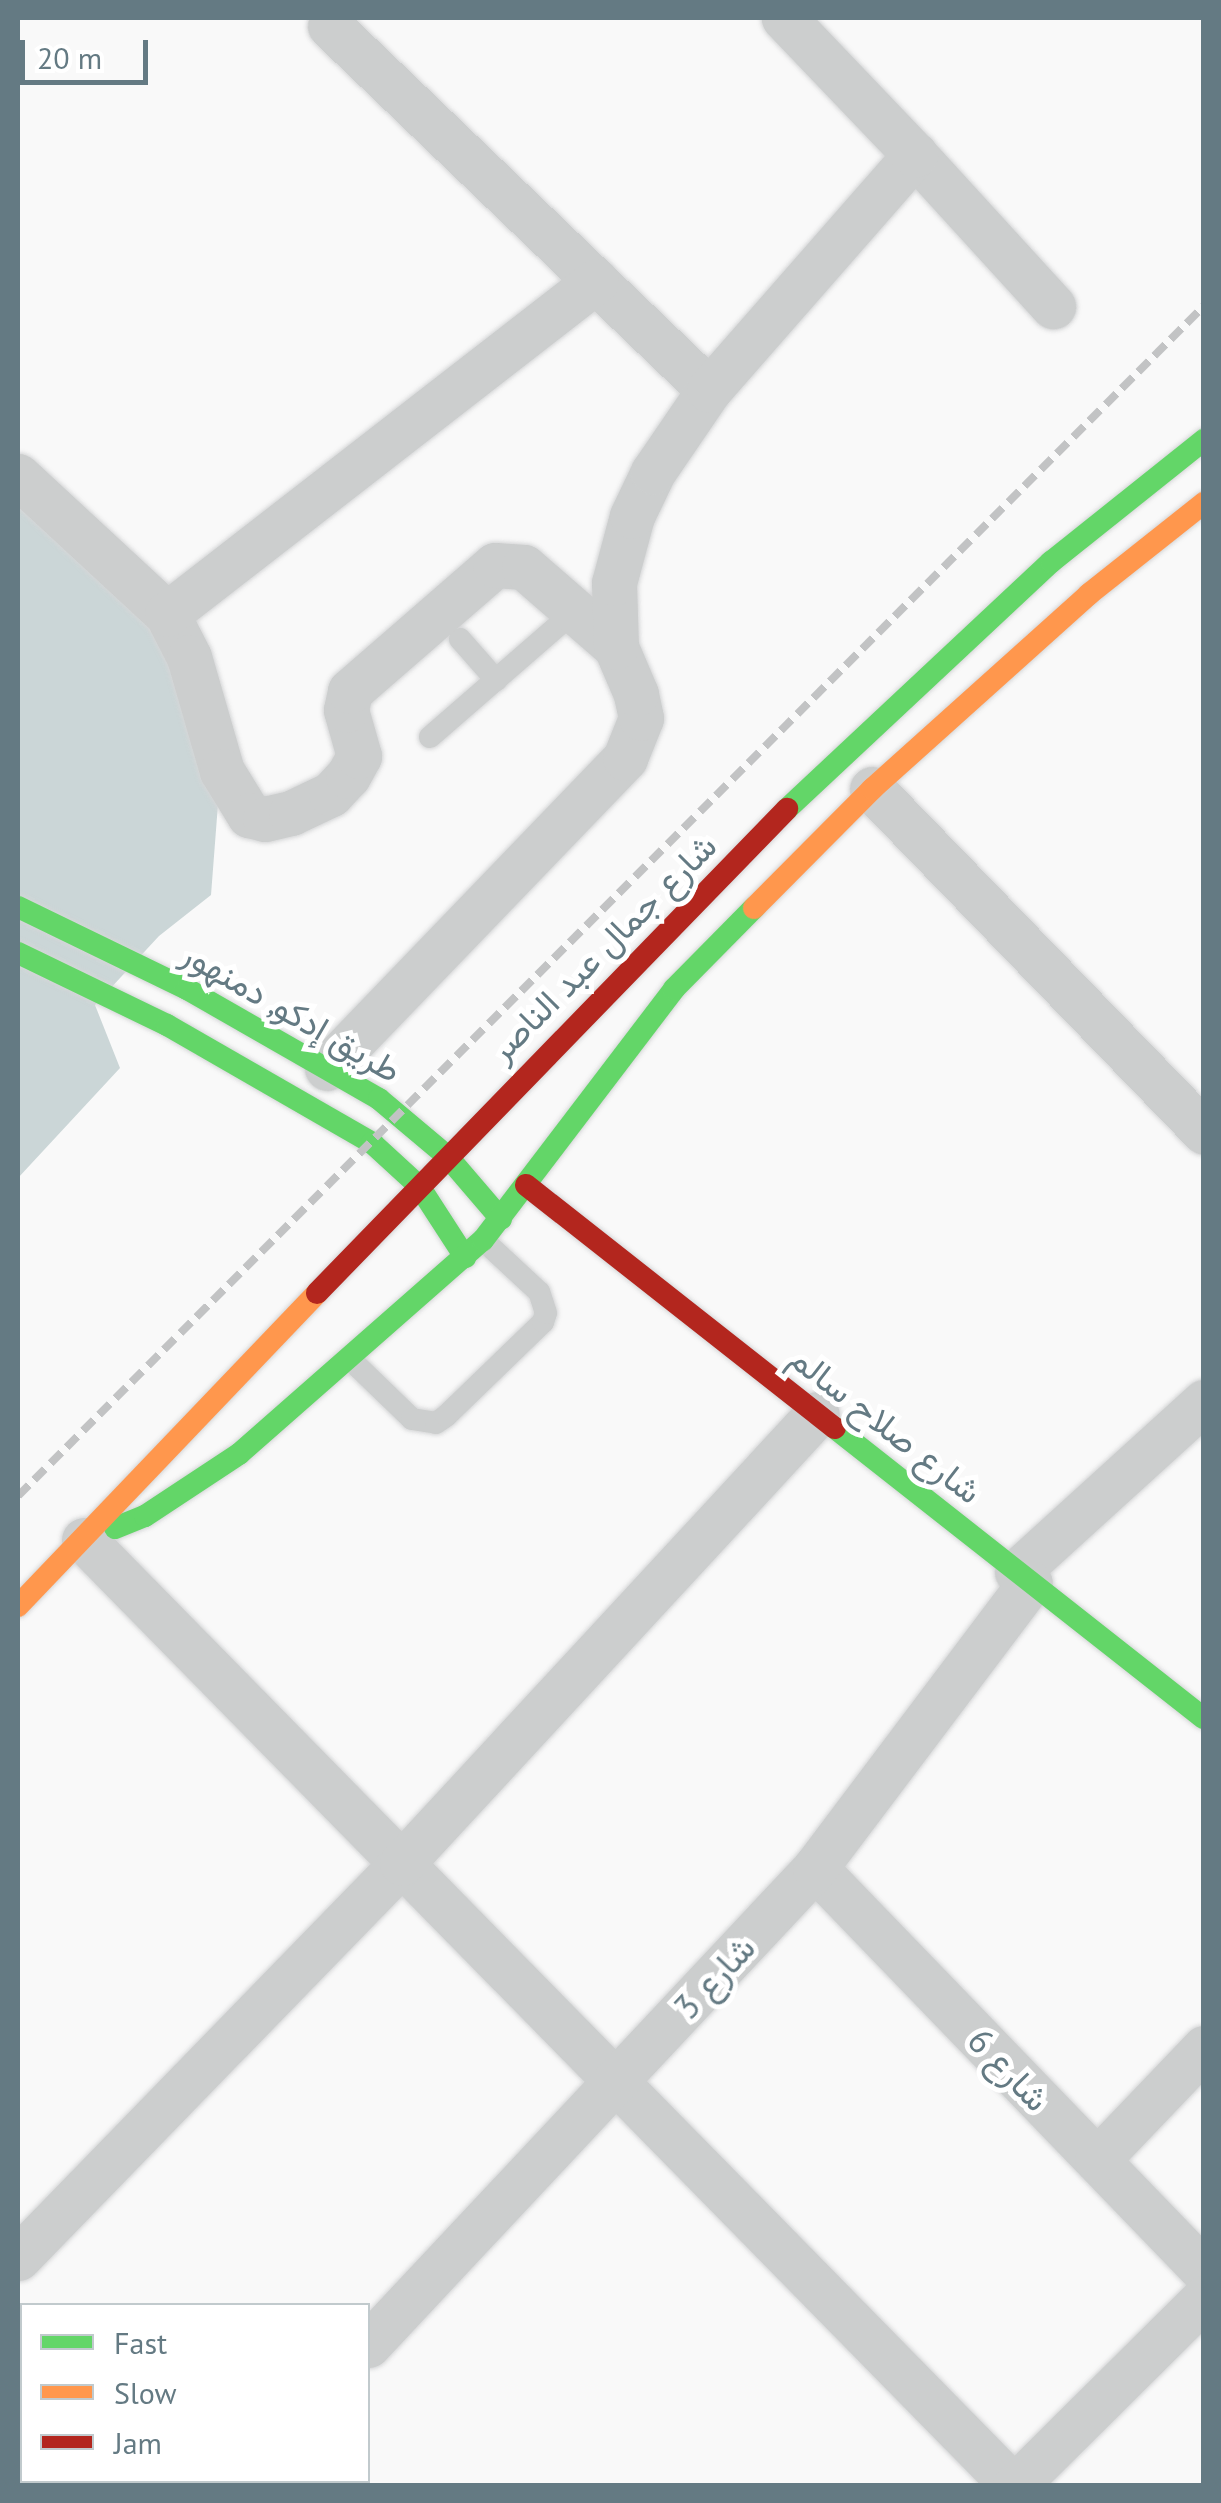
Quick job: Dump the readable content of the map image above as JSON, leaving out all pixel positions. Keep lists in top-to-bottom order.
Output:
{
  "streets": {
    "main road": ["شارع جمال عبد الناصر", "طريق إدكو, دمنهور", "شارع صلاح سالم"],
    "street": ["شارع 3", "شارع 6"]
  },
  "crossings": [
    ["شارع جمال عبد الناصر", "طريق إدكو, دمنهور"],
    ["شارع جمال عبد الناصر", "شارع صلاح سالم"],
    ["شارع صلاح سالم", "شارع 3"],
    ["شارع 3", "شارع 6"]
  ],
  "legend": ["Fast", "Slow", "Jam"],
  "scale_bar": "20 m"
}
